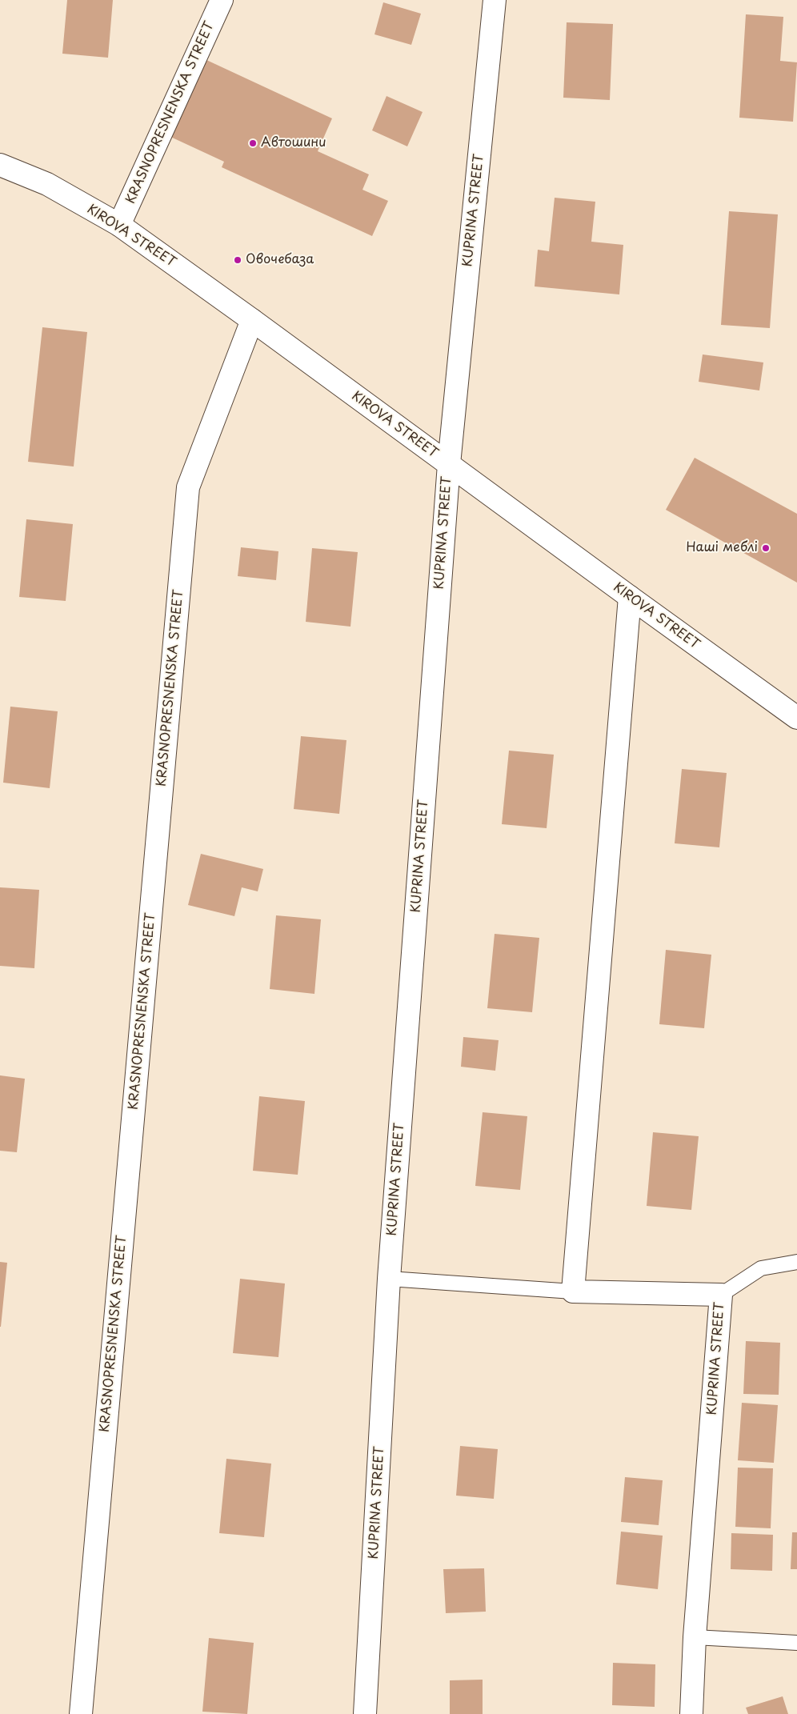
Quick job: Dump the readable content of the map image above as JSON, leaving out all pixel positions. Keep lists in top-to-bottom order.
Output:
{
  "streets": {
    "street": ["KRASNOPRESNENSKA STREET", "KUPRINA STREET", "KIROVA STREET"]
  },
  "crossings": [
    ["KRASNOPRESNENSKA STREET", "KIROVA STREET"],
    ["KUPRINA STREET", "KIROVA STREET"]
  ],
  "places": ["Автошини", "Овочебаза", "Наші меблі"]
}
